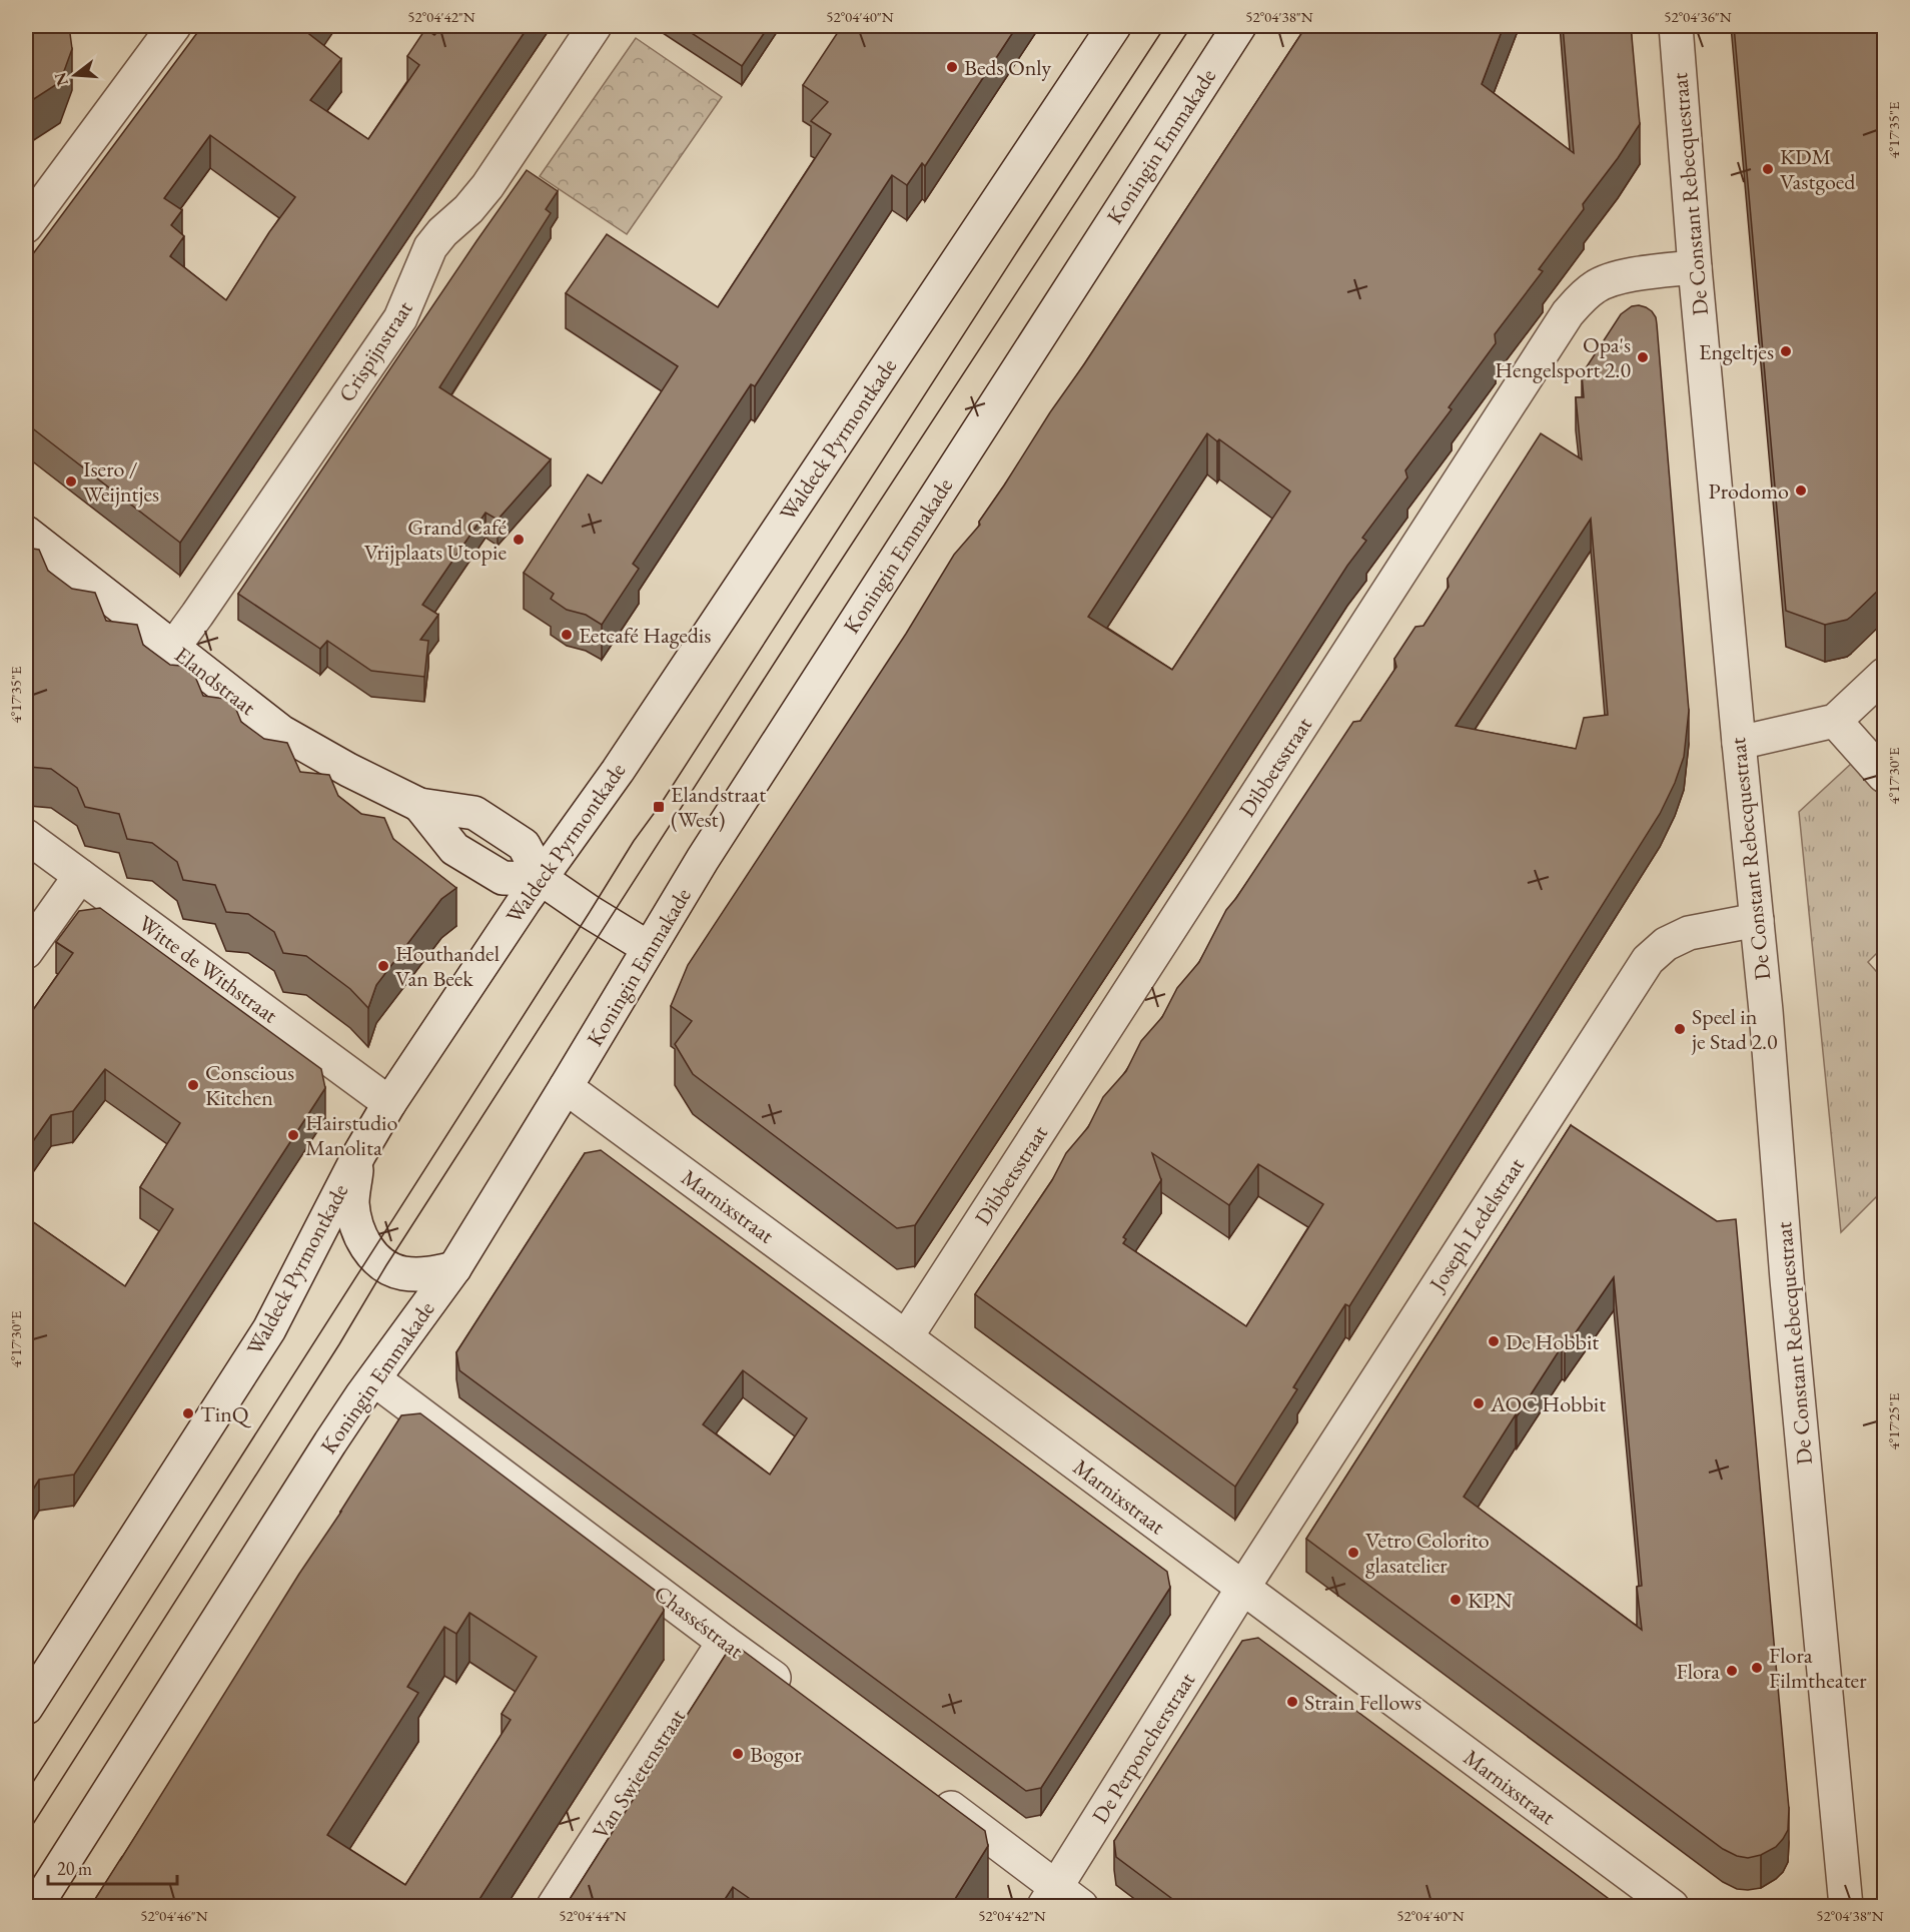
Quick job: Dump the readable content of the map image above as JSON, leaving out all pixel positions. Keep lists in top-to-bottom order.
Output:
{
  "streets": {
    "street": [
      "Koningin Emmakade",
      "De Constant Rebecquestraat",
      "Crispijnstraat",
      "Waldeck Pyrmontkade",
      "Elandstraat",
      "Dibbetsstraat",
      "Witte de Withstraat",
      "Marnixstraat",
      "Joseph Ledelstraat",
      "Chasséstraat",
      "De Perponcherstraat",
      "Van Swietenstraat"
    ]
  },
  "crossings": [
    ["Koningin Emmakade", "Elandstraat"],
    ["Koningin Emmakade", "Marnixstraat"],
    ["Koningin Emmakade", "Chasséstraat"],
    ["De Constant Rebecquestraat", "Dibbetsstraat"],
    ["De Constant Rebecquestraat", "Joseph Ledelstraat"],
    ["Crispijnstraat", "Elandstraat"],
    ["Waldeck Pyrmontkade", "Elandstraat"],
    ["Waldeck Pyrmontkade", "Witte de Withstraat"],
    ["Dibbetsstraat", "Marnixstraat"],
    ["Marnixstraat", "Joseph Ledelstraat"],
    ["Marnixstraat", "De Perponcherstraat"],
    ["Joseph Ledelstraat", "De Perponcherstraat"],
    ["Chasséstraat", "Van Swietenstraat"]
  ],
  "places": {
    "other": [
      "Beds Only",
      "KDM Vastgoed",
      "Engeltjes",
      "Opa's Hengelsport 2.0",
      "Isero / Weijntjes",
      "Prodomo",
      "Grand Café Vrijplaats Utopie",
      "Eetcafé Hagedis",
      "Houthandel Van Beek",
      "Speel in je Stad 2.0",
      "Conscious Kitchen",
      "Hairstudio Manolita",
      "De Hobbit",
      "AOC Hobbit",
      "TinQ",
      "Vetro Colorito glasatelier",
      "KPN",
      "Flora Filmtheater",
      "Flora",
      "Strain Fellows",
      "Bogor"
    ],
    "transit": ["Elandstraat (West)"]
  },
  "scale_bar": "20 m",
  "north": "left",
  "coordinates": [
    "52°04'42\"N",
    "52°04'40\"N",
    "52°04'38\"N",
    "52°04'36\"N",
    "4°17'35\"E",
    "4°17'30\"E",
    "4°17'25\"E",
    "52°04'46\"N",
    "52°04'44\"N"
  ]
}
